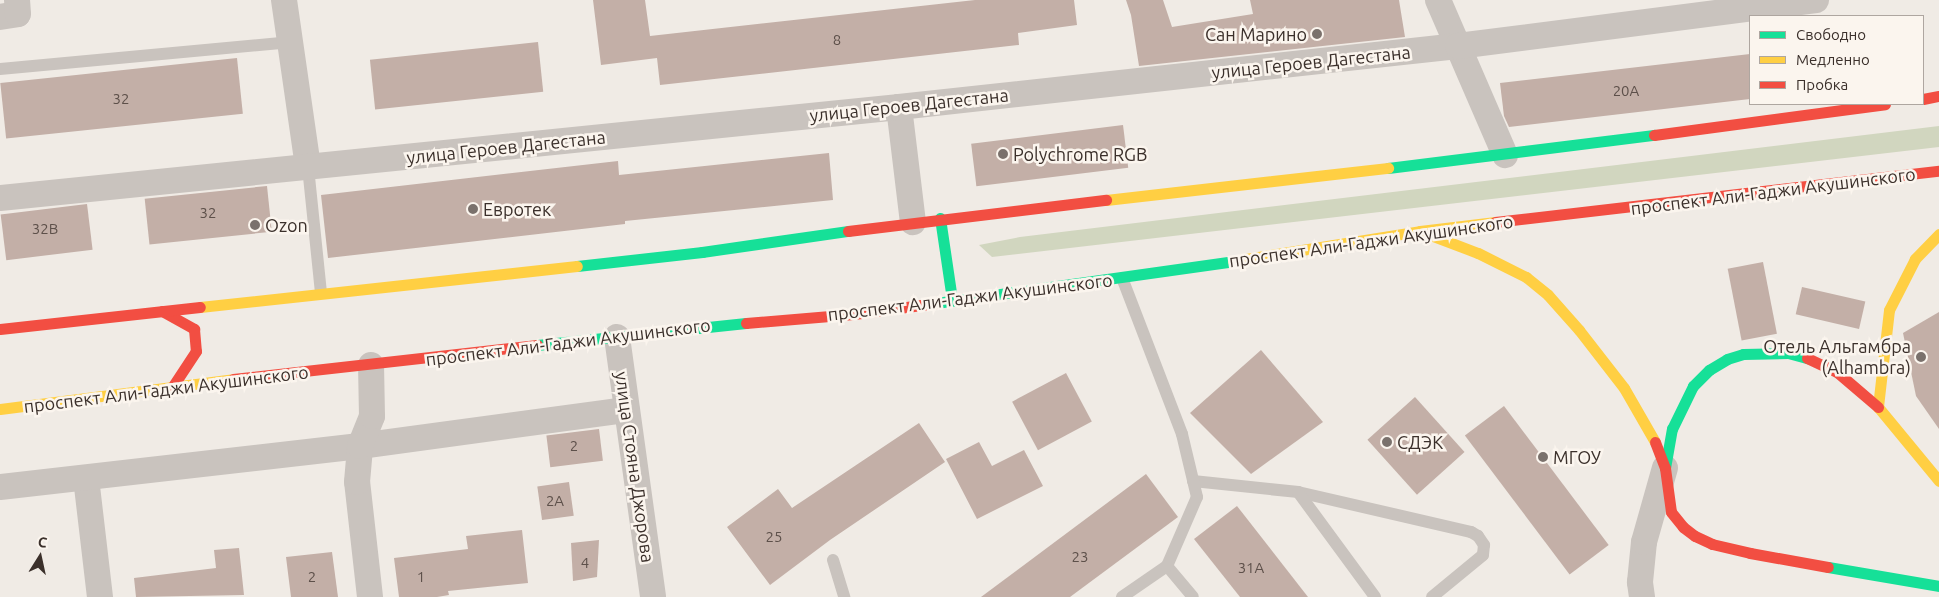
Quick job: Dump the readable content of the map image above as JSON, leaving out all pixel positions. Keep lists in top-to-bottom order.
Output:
{
  "streets": {
    "main road": ["проспект Али-Гаджи Акушинского"],
    "street": ["улица Героев Дагестана", "улица Стояна Джорова"]
  },
  "crossings": [
    ["проспект Али-Гаджи Акушинского", "улица Стояна Джорова"]
  ],
  "places": [
    "Сан Марино",
    "Polychrome RGB",
    "Евротек",
    "Ozon",
    "Отель Альгамбра (Alhambra)",
    "СДЭК",
    "МГОУ"
  ],
  "house_numbers": [
    "8",
    "20А",
    "32",
    "32",
    "32В",
    "2",
    "2А",
    "25",
    "23",
    "4",
    "31А",
    "2",
    "1"
  ],
  "legend": ["Свободно", "Медленно", "Пробка"],
  "north": "top"
}
